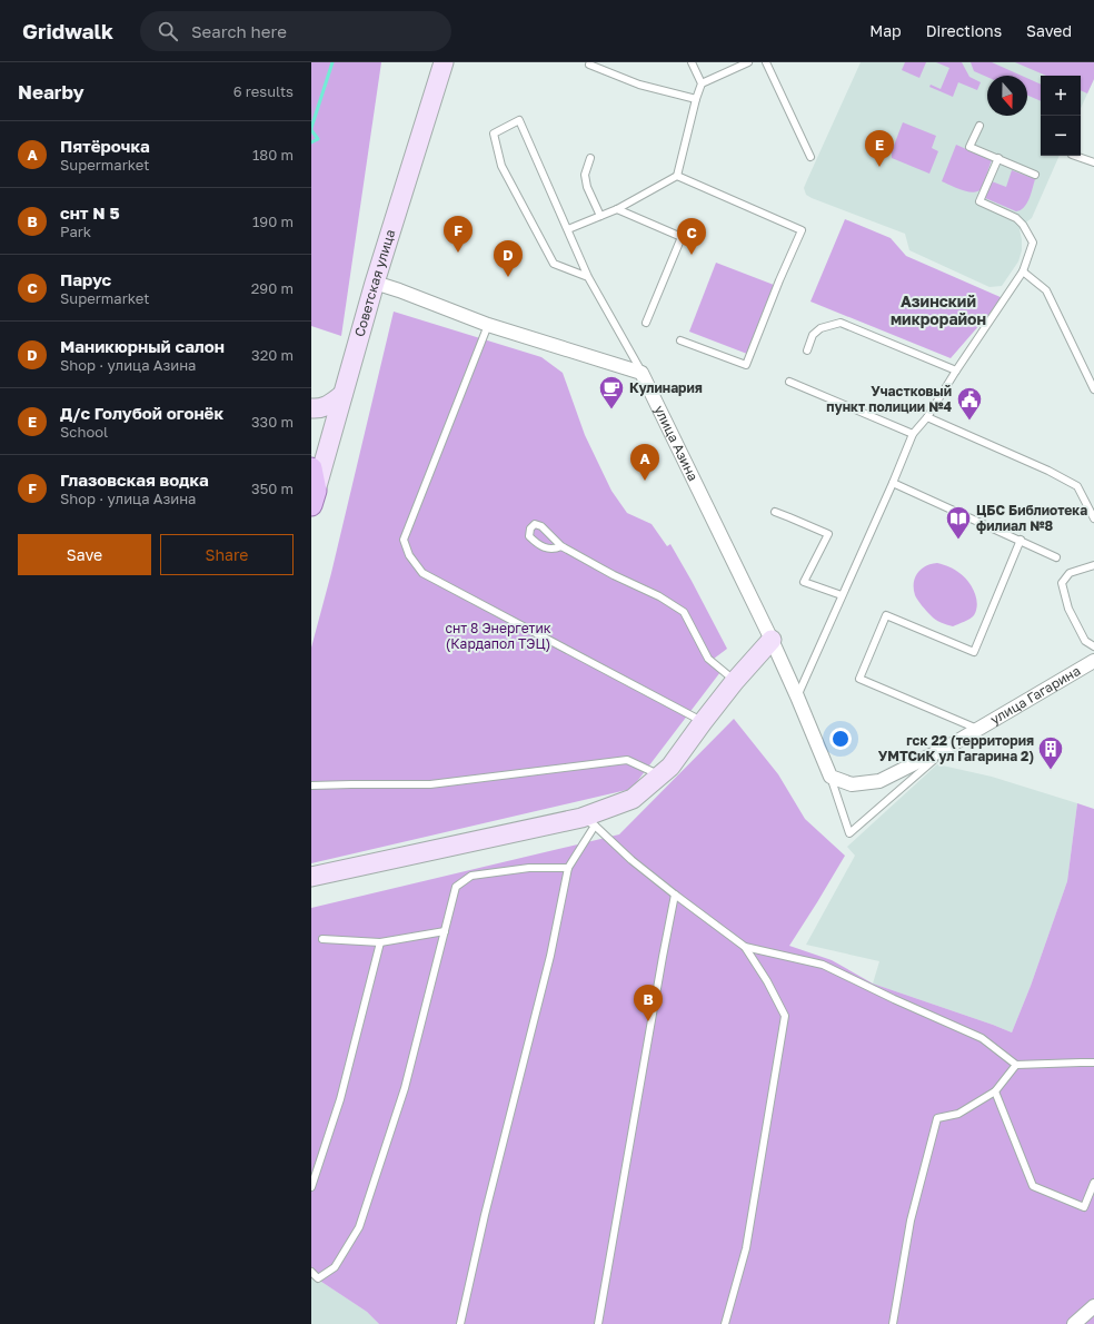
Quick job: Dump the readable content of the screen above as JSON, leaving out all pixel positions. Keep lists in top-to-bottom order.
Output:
{
  "streets": {
    "street": ["Советская улица", "улица Азина", "улица Гагарина"]
  },
  "crossings": [
    ["улица Азина", "улица Гагарина"]
  ],
  "districts": ["Азинский микрорайон"],
  "parks": ["снт 8 Энергетик (Кардапол ТЭЦ)"],
  "places": {
    "cafe": ["Кулинария"],
    "public building": ["Участковый пункт полиции №4"],
    "library": ["ЦБС Библиотека филиал №8"],
    "building": ["гск 22 (территория УМТСиК ул Гагарина 2)"]
  },
  "north": "bottom",
  "page": {
    "header": "Gridwalk",
    "search": "Search here",
    "nav": ["Map", "Directions", "Saved"],
    "heading": ["Nearby", "6 results"],
    "map_buttons": ["+", "−"],
    "list": [
      {
        "mark": "A",
        "name": "Пятёрочка",
        "note": "Supermarket",
        "value": "180 m"
      },
      {
        "mark": "B",
        "name": "снт N 5",
        "note": "Park",
        "value": "190 m"
      },
      {
        "mark": "C",
        "name": "Парус",
        "note": "Supermarket",
        "value": "290 m"
      },
      {
        "mark": "D",
        "name": "Маникюрный салон",
        "note": "Shop · улица Азина",
        "value": "320 m"
      },
      {
        "mark": "E",
        "name": "Д/с Голубой огонёк",
        "note": "School",
        "value": "330 m"
      },
      {
        "mark": "F",
        "name": "Глазовская водка",
        "note": "Shop · улица Азина",
        "value": "350 m"
      }
    ],
    "pins": [
      "E",
      "F",
      "C",
      "D",
      "A",
      "B"
    ],
    "buttons": ["Save", "Share"]
  }
}
